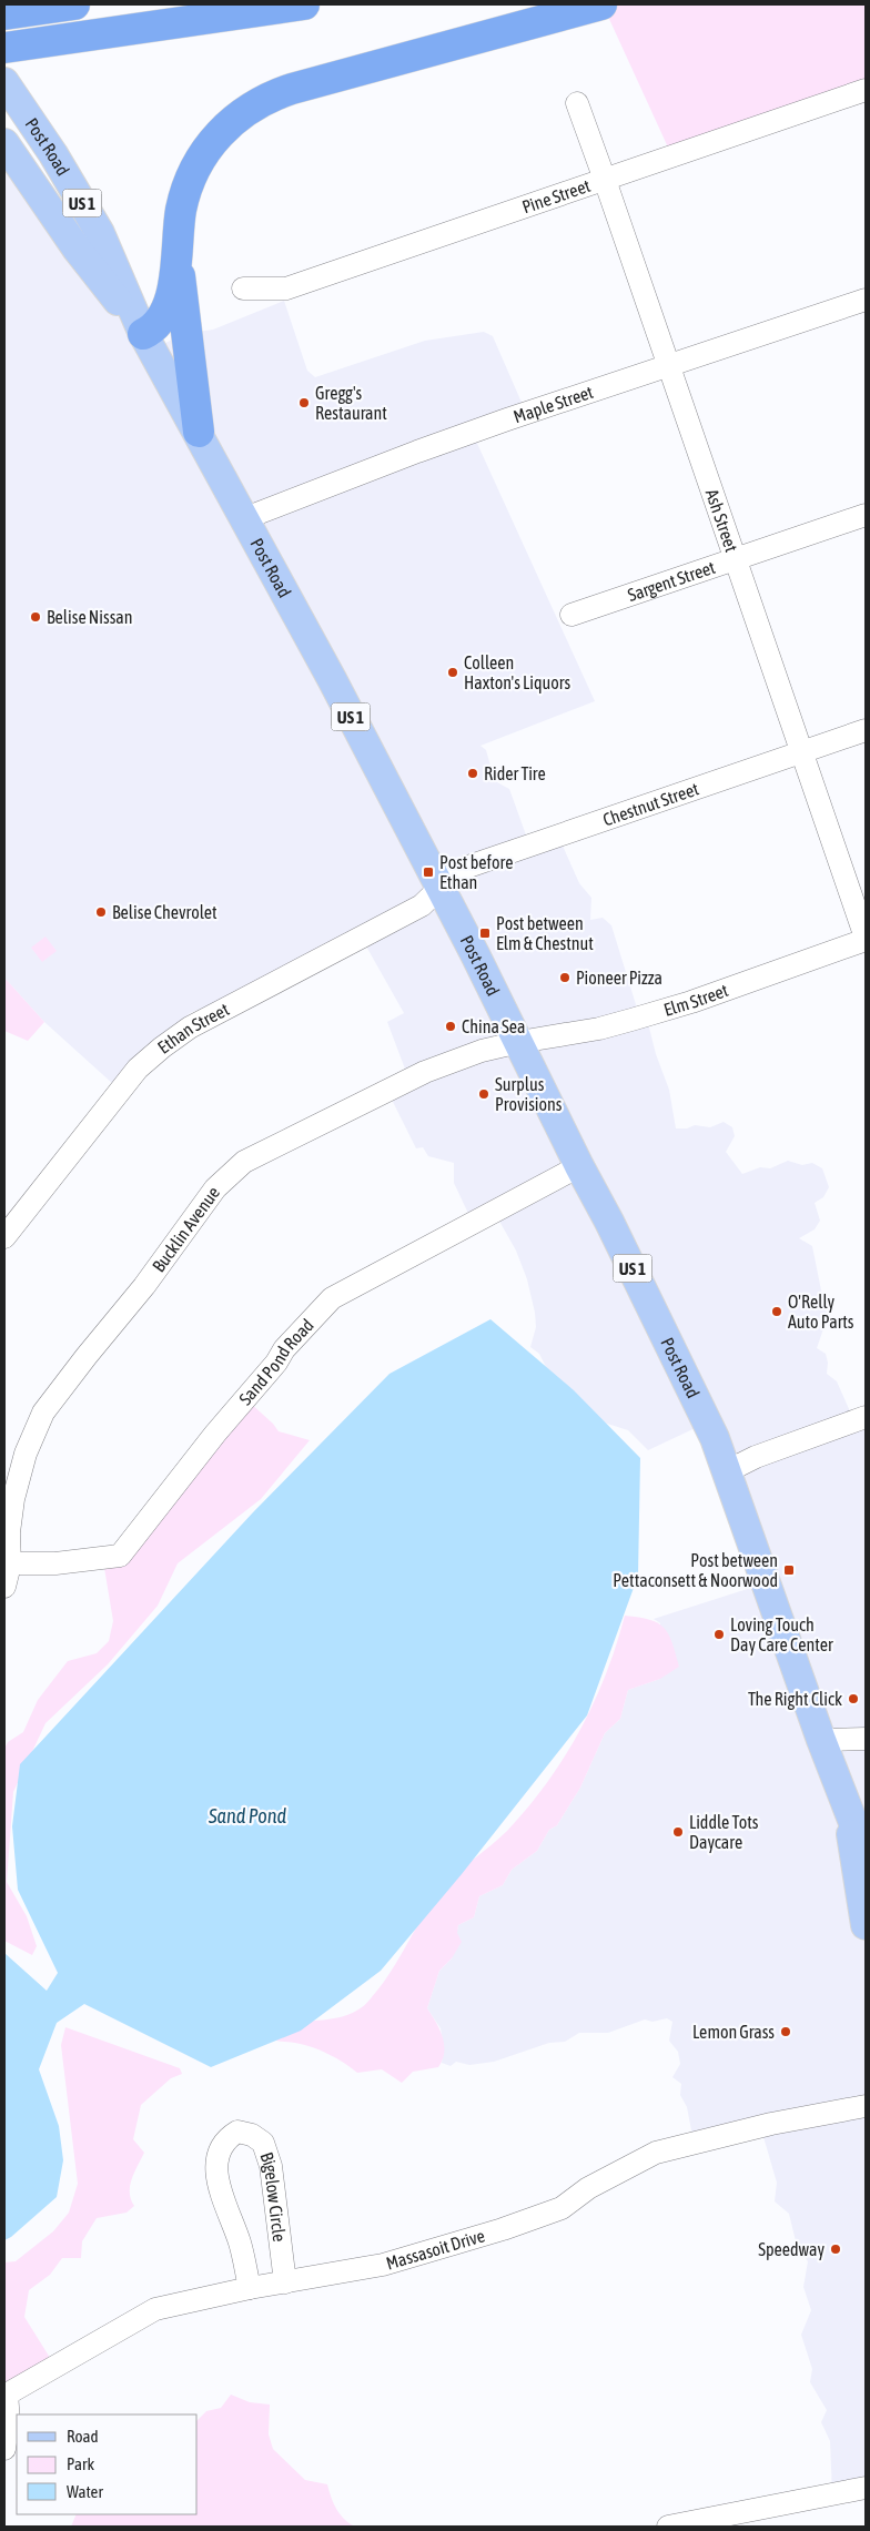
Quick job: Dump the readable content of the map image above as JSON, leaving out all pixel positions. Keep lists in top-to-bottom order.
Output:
{
  "streets": {
    "main road": ["Post Road", "US 1"],
    "street": [
      "Pine Street",
      "Maple Street",
      "Ash Street",
      "Sargent Street",
      "Chestnut Street",
      "Elm Street",
      "Ethan Street",
      "Bucklin Avenue",
      "Sand Pond Road",
      "Bigelow Circle",
      "Massasoit Drive"
    ]
  },
  "crossings": [
    ["Post Road", "Maple Street"],
    ["Post Road", "Chestnut Street"],
    ["Post Road", "Elm Street"],
    ["Post Road", "Ethan Street"],
    ["Post Road", "Bucklin Avenue"],
    ["Post Road", "Sand Pond Road"],
    ["Pine Street", "Ash Street"],
    ["Maple Street", "Ash Street"],
    ["Ash Street", "Sargent Street"],
    ["Ash Street", "Chestnut Street"],
    ["Ash Street", "Elm Street"],
    ["Chestnut Street", "Ethan Street"],
    ["Elm Street", "Bucklin Avenue"],
    ["Bucklin Avenue", "Sand Pond Road"],
    ["Bigelow Circle", "Massasoit Drive"]
  ],
  "water": ["Sand Pond"],
  "places": {
    "other": [
      "Gregg's Restaurant",
      "Belise Nissan",
      "Colleen Haxton's Liquors",
      "Rider Tire",
      "Belise Chevrolet",
      "Pioneer Pizza",
      "China Sea",
      "Surplus Provisions",
      "O'Relly Auto Parts",
      "Loving Touch Day Care Center",
      "The Right Click",
      "Liddle Tots Daycare",
      "Lemon Grass",
      "Speedway"
    ],
    "transit": ["Post before Ethan", "Post between Elm & Chestnut", "Post between Pettaconsett & Noorwood"]
  },
  "legend": ["Road", "Park", "Water"]
}
